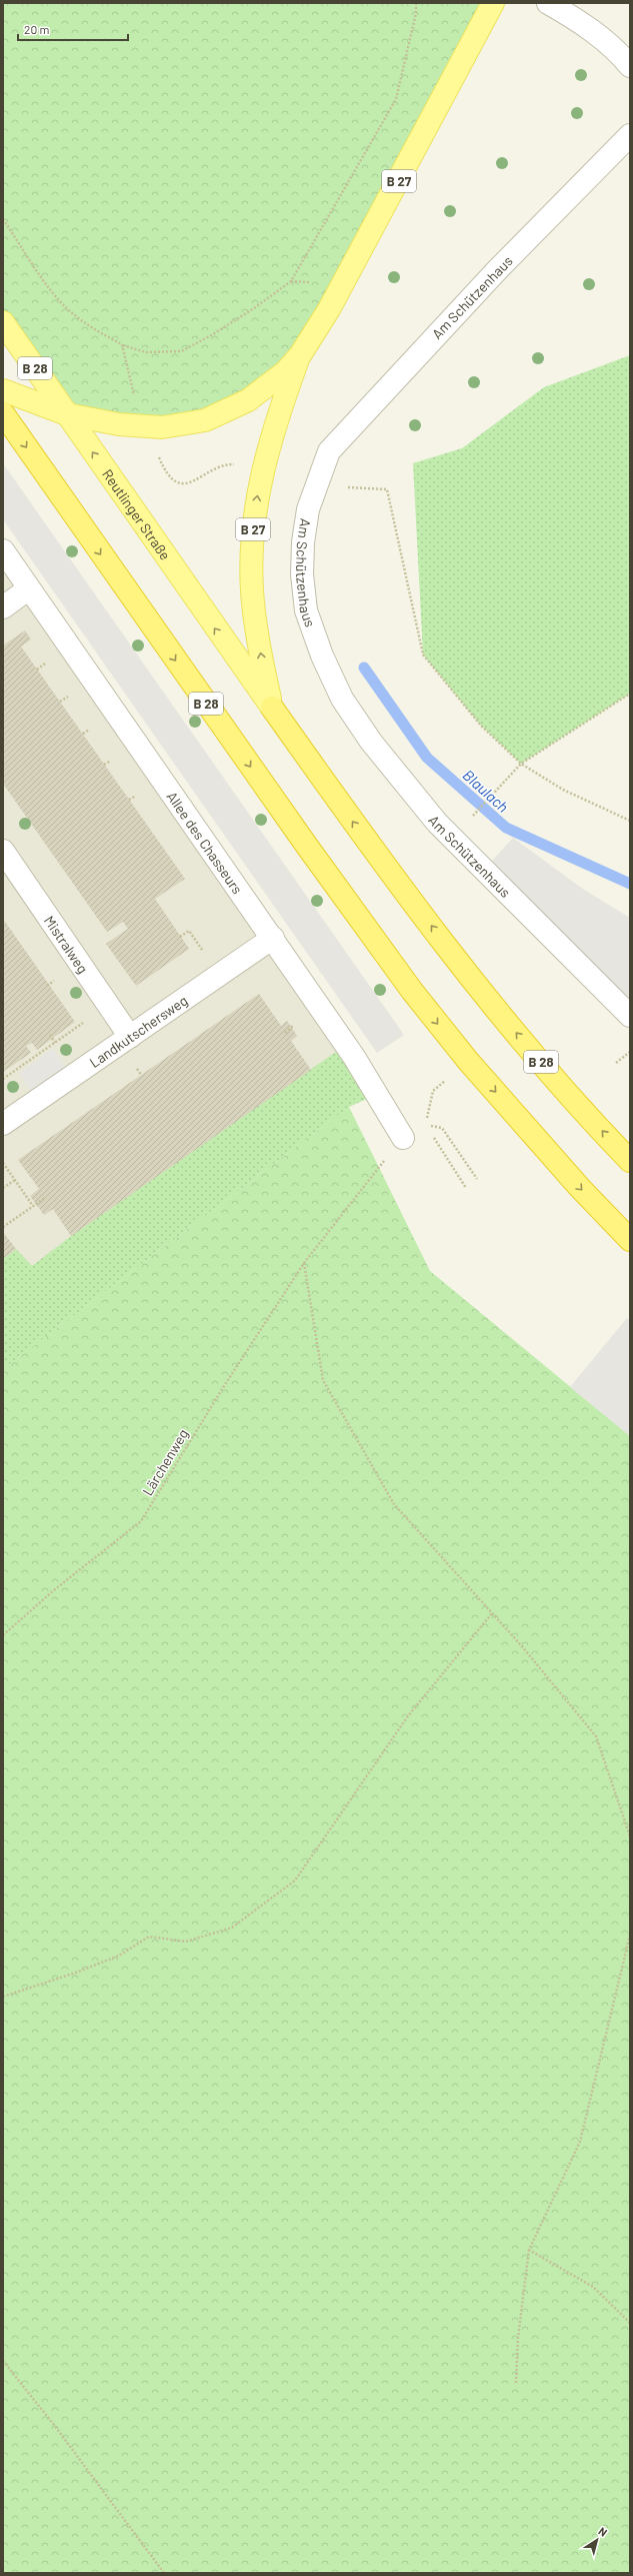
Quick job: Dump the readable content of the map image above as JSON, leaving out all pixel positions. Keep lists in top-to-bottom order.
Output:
{
  "streets": {
    "highway": ["B 28"],
    "main road": ["B 27", "Reutlinger Straße"],
    "street": [
      "Am Schützenhaus",
      "Allee des Chasseurs",
      "Mistralweg",
      "Landkutschersweg"
    ],
    "path": ["Lärchenweg"]
  },
  "crossings": [
    ["B 27", "B 28"],
    ["B 27", "Reutlinger Straße"],
    ["B 28", "Reutlinger Straße"],
    ["Allee des Chasseurs", "Landkutschersweg"],
    ["Allee des Chasseurs", "Lärchenweg"],
    ["Mistralweg", "Landkutschersweg"]
  ],
  "one_way": ["Reutlinger Straße"],
  "water": ["Blaulach"],
  "scale_bar": "20 m",
  "north": "top right"
}
